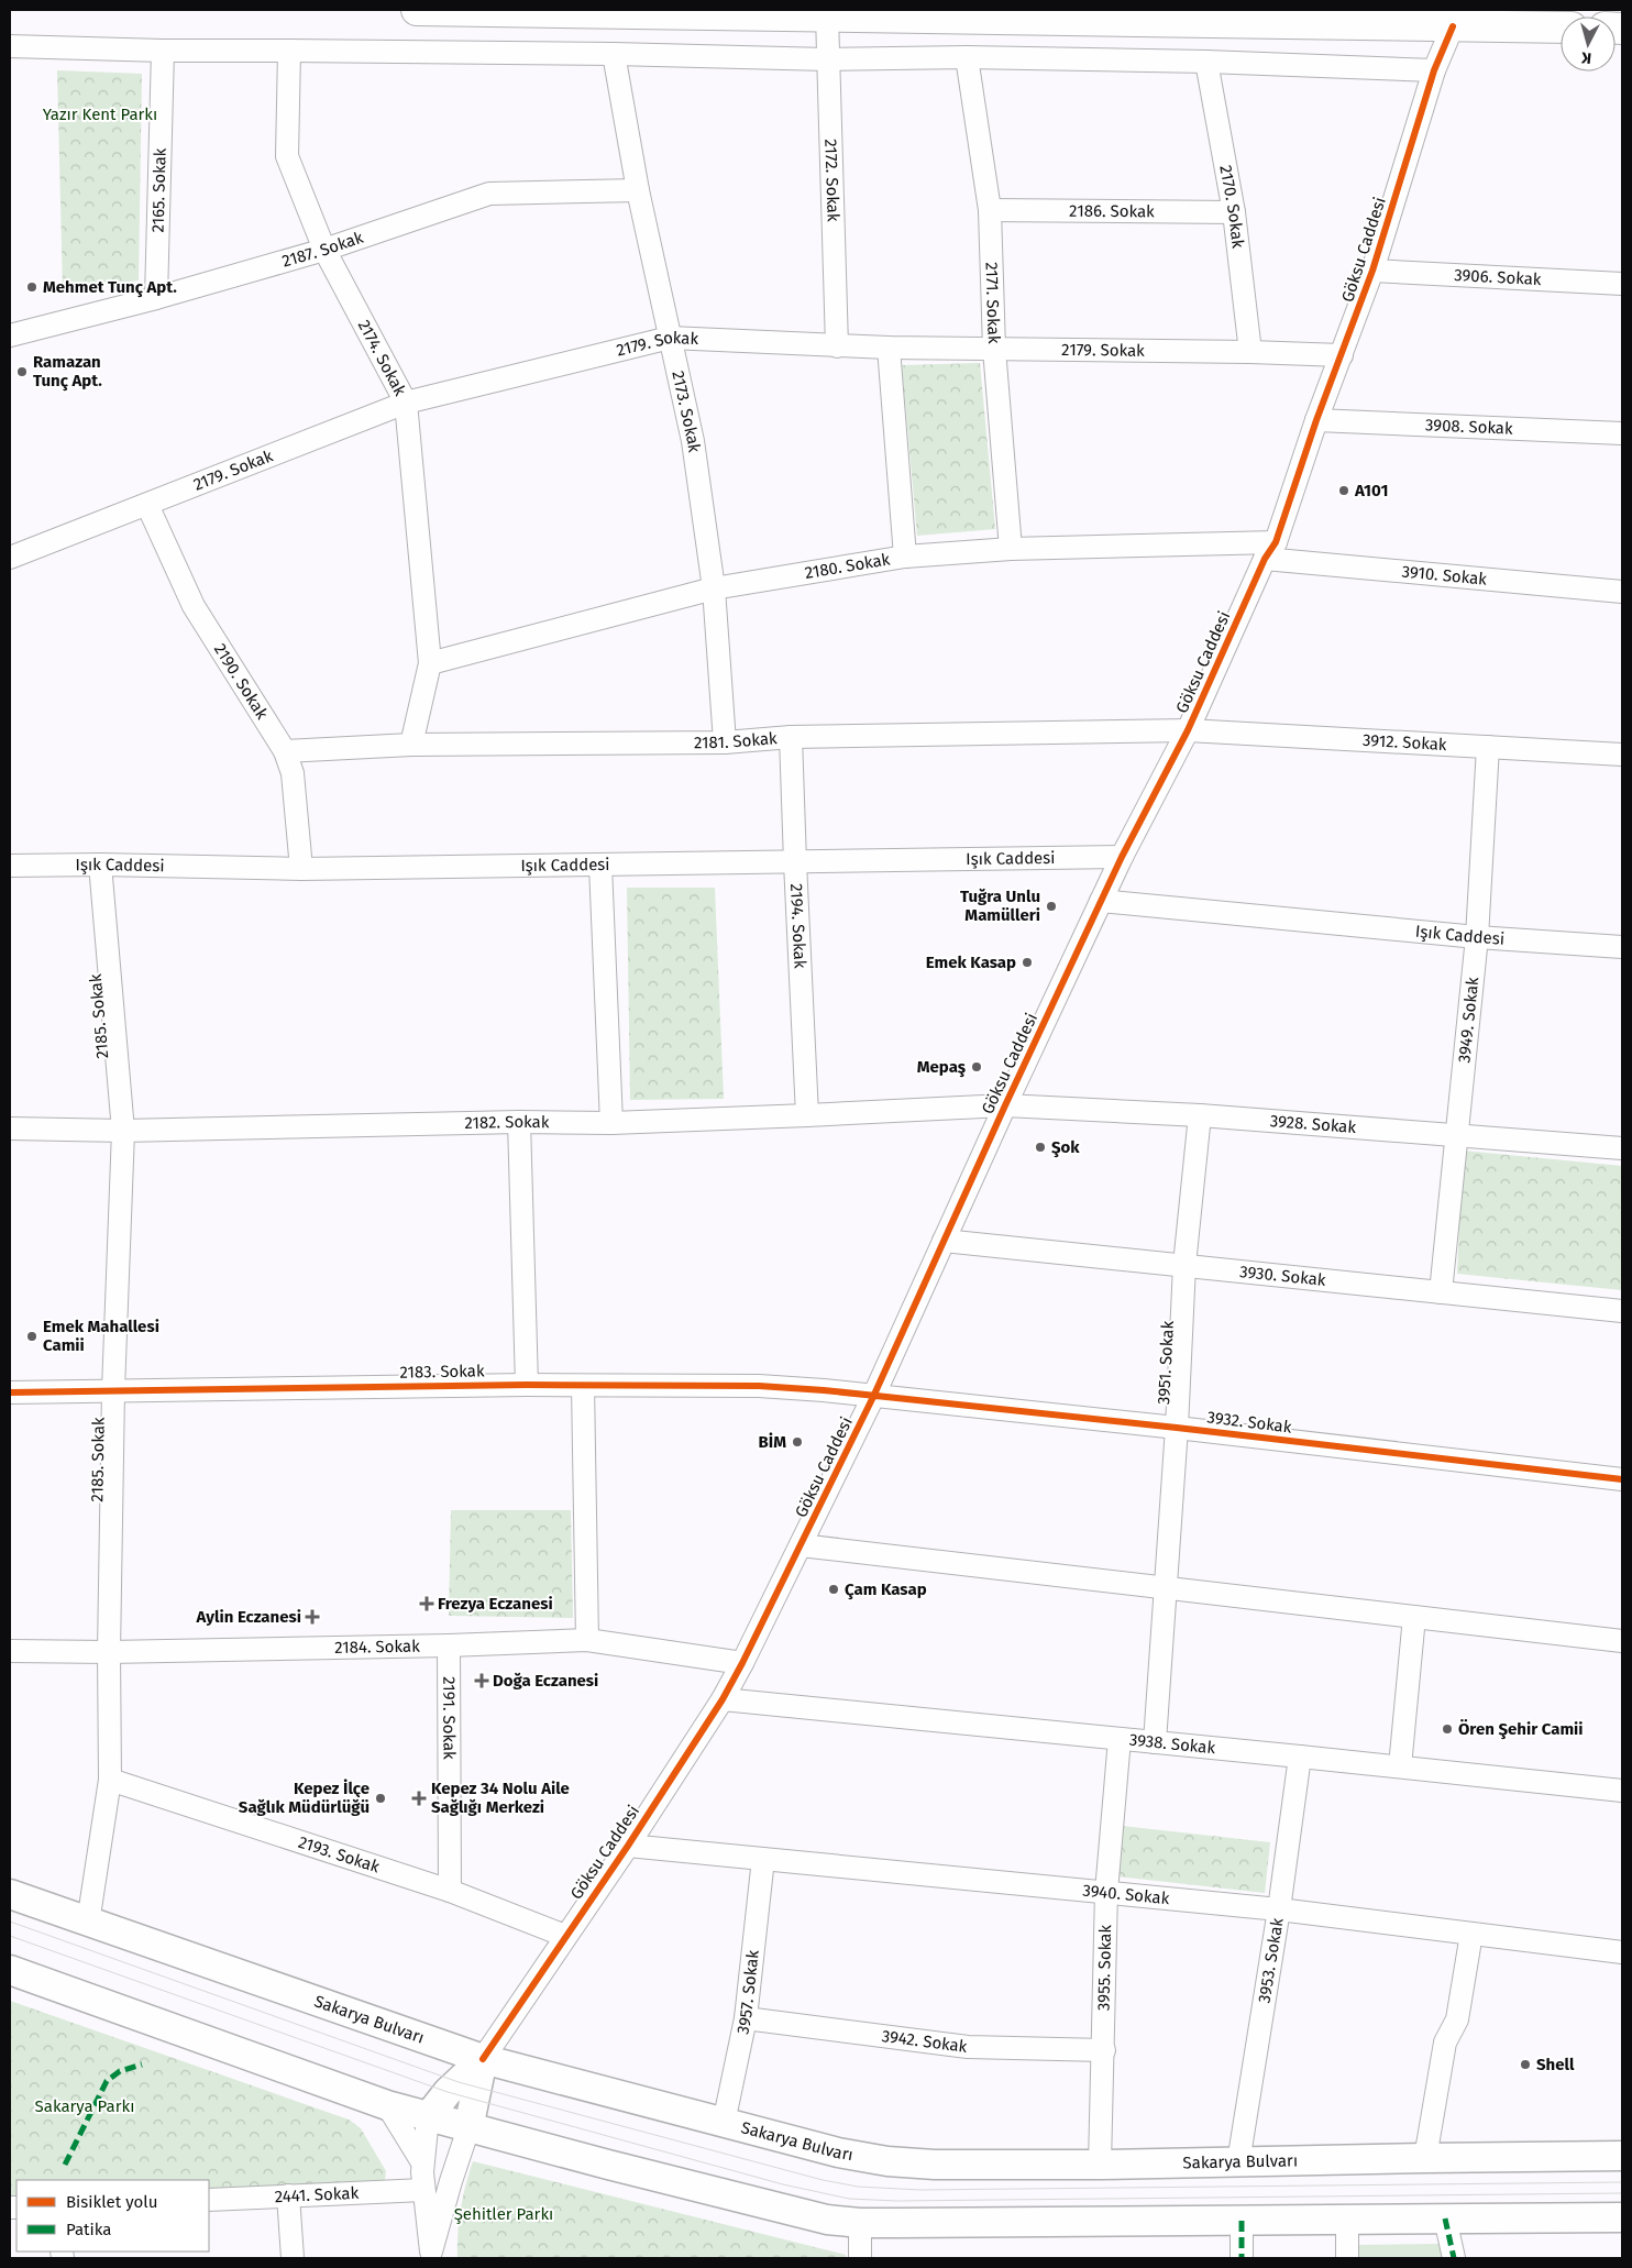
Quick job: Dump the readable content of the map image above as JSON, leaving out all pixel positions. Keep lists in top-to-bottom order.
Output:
{
  "streets": {
    "main road": ["Sakarya Bulvarı"],
    "street": [
      "2172. Sokak",
      "2165. Sokak",
      "2170. Sokak",
      "2186. Sokak",
      "2187. Sokak",
      "Göksu Caddesi",
      "3906. Sokak",
      "2171. Sokak",
      "2179. Sokak",
      "2174. Sokak",
      "2173. Sokak",
      "3908. Sokak",
      "2180. Sokak",
      "3910. Sokak",
      "2190. Sokak",
      "2181. Sokak",
      "3912. Sokak",
      "Işık Caddesi",
      "2194. Sokak",
      "2185. Sokak",
      "3949. Sokak",
      "2182. Sokak",
      "3928. Sokak",
      "3930. Sokak",
      "3951. Sokak",
      "2183. Sokak",
      "3932. Sokak",
      "2184. Sokak",
      "2191. Sokak",
      "3938. Sokak",
      "2193. Sokak",
      "3940. Sokak",
      "3953. Sokak",
      "3955. Sokak",
      "3957. Sokak",
      "3942. Sokak",
      "2441. Sokak"
    ]
  },
  "crossings": [
    ["2172. Sokak", "2179. Sokak"],
    ["2165. Sokak", "2187. Sokak"],
    ["2170. Sokak", "2186. Sokak"],
    ["2170. Sokak", "2179. Sokak"],
    ["2186. Sokak", "2171. Sokak"],
    ["2187. Sokak", "2174. Sokak"],
    ["2187. Sokak", "2173. Sokak"],
    ["Göksu Caddesi", "3906. Sokak"],
    ["Göksu Caddesi", "2179. Sokak"],
    ["Göksu Caddesi", "3908. Sokak"],
    ["Göksu Caddesi", "2180. Sokak"],
    ["Göksu Caddesi", "3910. Sokak"],
    ["Göksu Caddesi", "2181. Sokak"],
    ["Göksu Caddesi", "3912. Sokak"],
    ["Göksu Caddesi", "Işık Caddesi"],
    ["Göksu Caddesi", "2182. Sokak"],
    ["Göksu Caddesi", "3928. Sokak"],
    ["Göksu Caddesi", "3930. Sokak"],
    ["Göksu Caddesi", "2183. Sokak"],
    ["Göksu Caddesi", "3932. Sokak"],
    ["Göksu Caddesi", "2184. Sokak"],
    ["Göksu Caddesi", "3938. Sokak"],
    ["Göksu Caddesi", "2193. Sokak"],
    ["Göksu Caddesi", "3940. Sokak"],
    ["Göksu Caddesi", "Sakarya Bulvarı"],
    ["2171. Sokak", "2179. Sokak"],
    ["2171. Sokak", "2180. Sokak"],
    ["2179. Sokak", "2174. Sokak"],
    ["2179. Sokak", "2173. Sokak"],
    ["2179. Sokak", "2190. Sokak"],
    ["2174. Sokak", "2180. Sokak"],
    ["2174. Sokak", "2181. Sokak"],
    ["2173. Sokak", "2180. Sokak"],
    ["2173. Sokak", "2181. Sokak"],
    ["2180. Sokak", "3910. Sokak"],
    ["2190. Sokak", "2181. Sokak"],
    ["2190. Sokak", "Işık Caddesi"],
    ["2181. Sokak", "3912. Sokak"],
    ["2181. Sokak", "2194. Sokak"],
    ["3912. Sokak", "3949. Sokak"],
    ["Işık Caddesi", "2194. Sokak"],
    ["Işık Caddesi", "2185. Sokak"],
    ["Işık Caddesi", "3949. Sokak"],
    ["2194. Sokak", "2182. Sokak"],
    ["2185. Sokak", "2182. Sokak"],
    ["2185. Sokak", "2183. Sokak"],
    ["2185. Sokak", "2184. Sokak"],
    ["2185. Sokak", "2193. Sokak"],
    ["2185. Sokak", "Sakarya Bulvarı"],
    ["3949. Sokak", "3928. Sokak"],
    ["3949. Sokak", "3930. Sokak"],
    ["2182. Sokak", "3928. Sokak"],
    ["3928. Sokak", "3951. Sokak"],
    ["3930. Sokak", "3951. Sokak"],
    ["3951. Sokak", "3932. Sokak"],
    ["3951. Sokak", "3938. Sokak"],
    ["2183. Sokak", "3932. Sokak"],
    ["2184. Sokak", "2191. Sokak"],
    ["2191. Sokak", "2193. Sokak"],
    ["3938. Sokak", "3953. Sokak"],
    ["3938. Sokak", "3955. Sokak"],
    ["3940. Sokak", "3953. Sokak"],
    ["3940. Sokak", "3955. Sokak"],
    ["3940. Sokak", "3957. Sokak"],
    ["3953. Sokak", "Sakarya Bulvarı"],
    ["3955. Sokak", "Sakarya Bulvarı"],
    ["3955. Sokak", "3942. Sokak"],
    ["3957. Sokak", "Sakarya Bulvarı"],
    ["3957. Sokak", "3942. Sokak"]
  ],
  "parks": ["Yazır Kent Parkı", "Sakarya Parkı", "Şehitler Parkı"],
  "places": {
    "other": [
      "Mehmet Tunç Apt.",
      "Ramazan Tunç Apt.",
      "A101",
      "Tuğra Unlu Mamülleri",
      "Emek Kasap",
      "Mepaş",
      "Şok",
      "Emek Mahallesi Camii",
      "BİM",
      "Çam Kasap",
      "Ören Şehir Camii",
      "Kepez İlçe Sağlık Müdürlüğü",
      "Shell"
    ],
    "health": [
      "Frezya Eczanesi",
      "Aylin Eczanesi",
      "Doğa Eczanesi",
      "Kepez 34 Nolu Aile Sağlığı Merkezi"
    ]
  },
  "legend": ["Bisiklet yolu", "Patika"],
  "north": "bottom"
}
